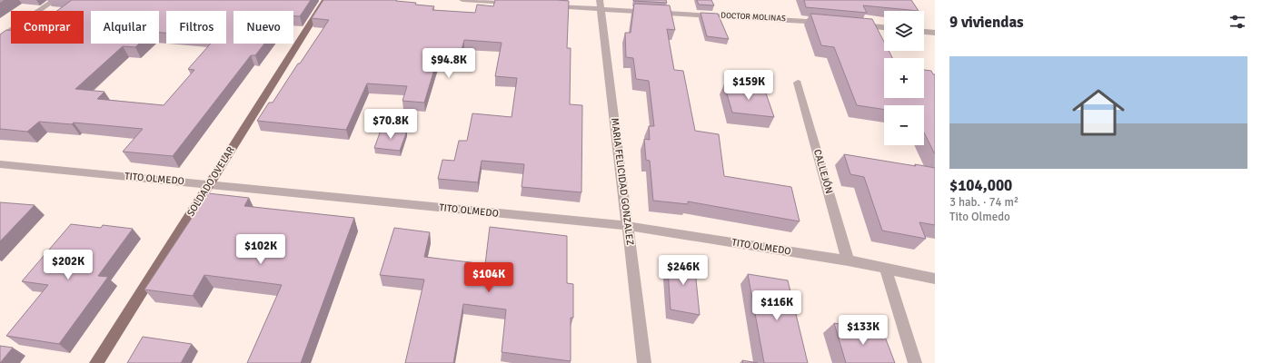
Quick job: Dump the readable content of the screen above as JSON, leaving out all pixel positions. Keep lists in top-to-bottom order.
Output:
{
  "streets": {
    "main road": ["SOLDADO OVELAR"],
    "street": [
      "DOCTOR MOLINAS",
      "CALLEJÓN",
      "TITO OLMEDO",
      "MARIA FELICIDAD GONZALEZ"
    ]
  },
  "crossings": [
    ["DOCTOR MOLINAS", "MARIA FELICIDAD GONZALEZ"],
    ["CALLEJÓN", "TITO OLMEDO"],
    ["TITO OLMEDO", "SOLDADO OVELAR"],
    ["TITO OLMEDO", "MARIA FELICIDAD GONZALEZ"]
  ],
  "page": {
    "heading": "9 viviendas",
    "map_buttons": ["+", "−"],
    "chip": [
      "Comprar",
      "Alquilar",
      "Filtros",
      "Nuevo"
    ],
    "list": [
      {
        "name": "$104,000",
        "note": "3 hab. · 74 m² · Tito Olmedo"
      }
    ],
    "price": [
      "$94.8K",
      "$159K",
      "$70.8K",
      "$102K",
      "$202K",
      "$246K",
      "$104K",
      "$116K",
      "$133K"
    ]
  }
}
